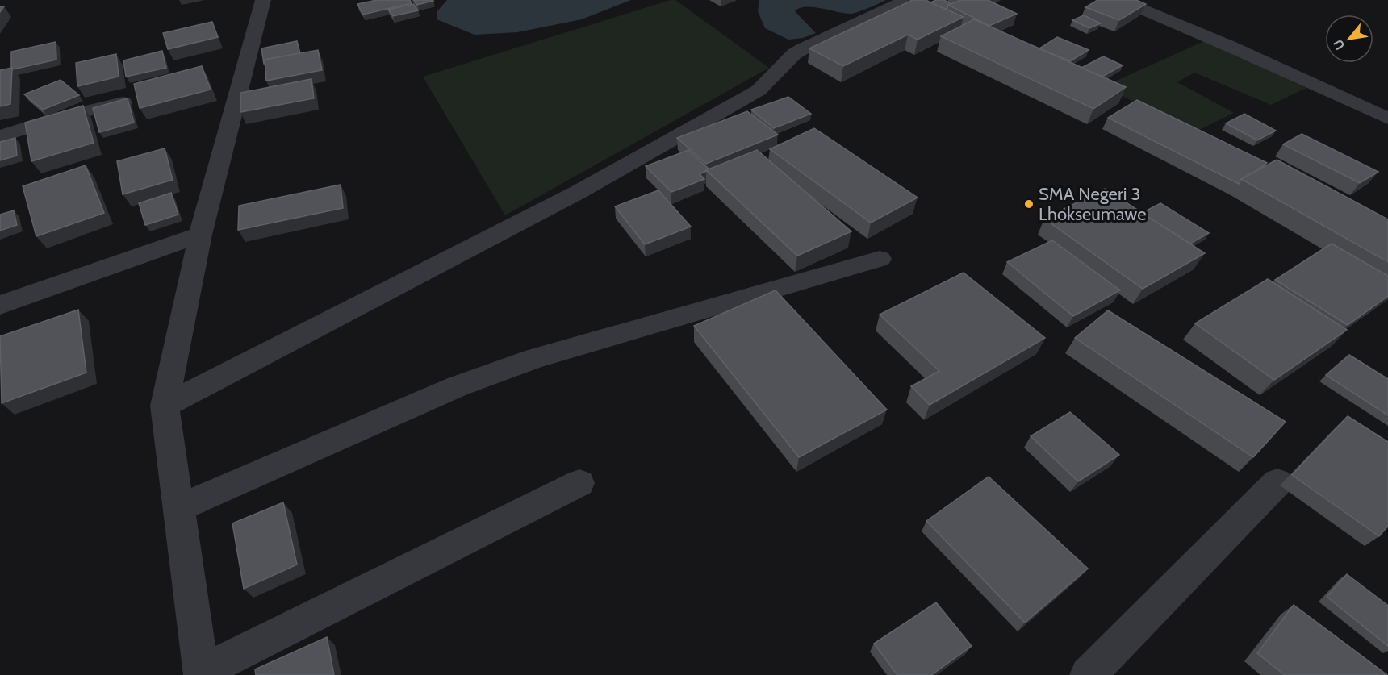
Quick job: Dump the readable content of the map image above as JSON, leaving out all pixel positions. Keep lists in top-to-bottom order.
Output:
{
  "places": ["SMA Negeri 3 Lhokseumawe"],
  "north": "bottom left"
}
